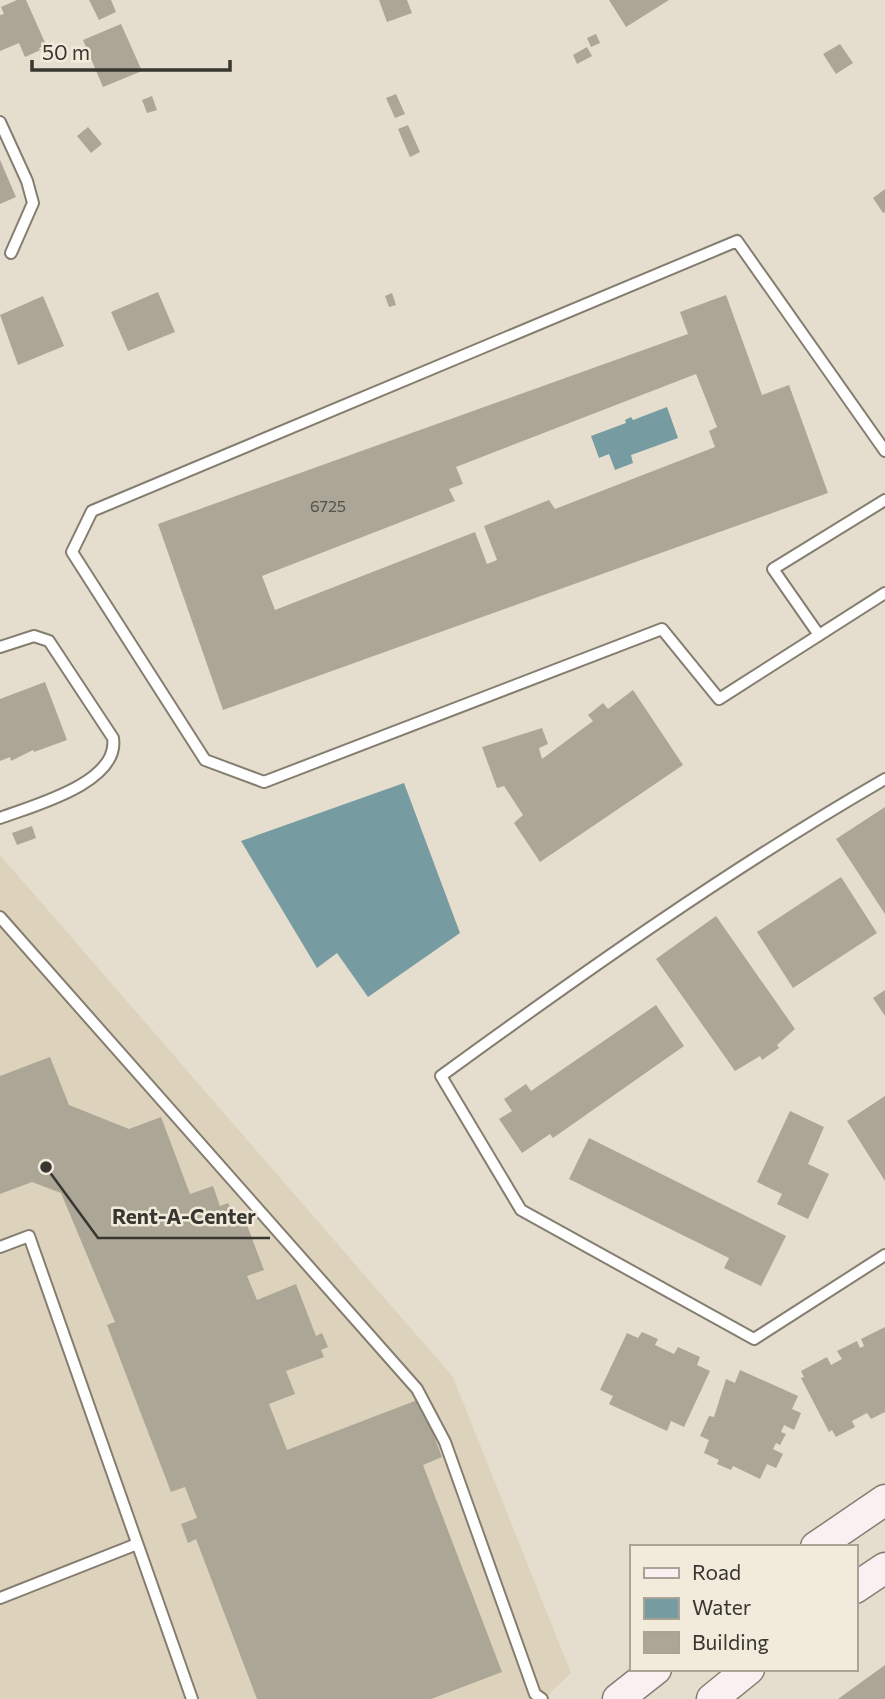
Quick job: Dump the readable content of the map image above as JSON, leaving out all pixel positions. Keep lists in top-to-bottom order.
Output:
{
  "places": ["Rent-A-Center"],
  "house_numbers": ["6725"],
  "legend": ["Road", "Water", "Building"],
  "scale_bar": "50 m"
}
